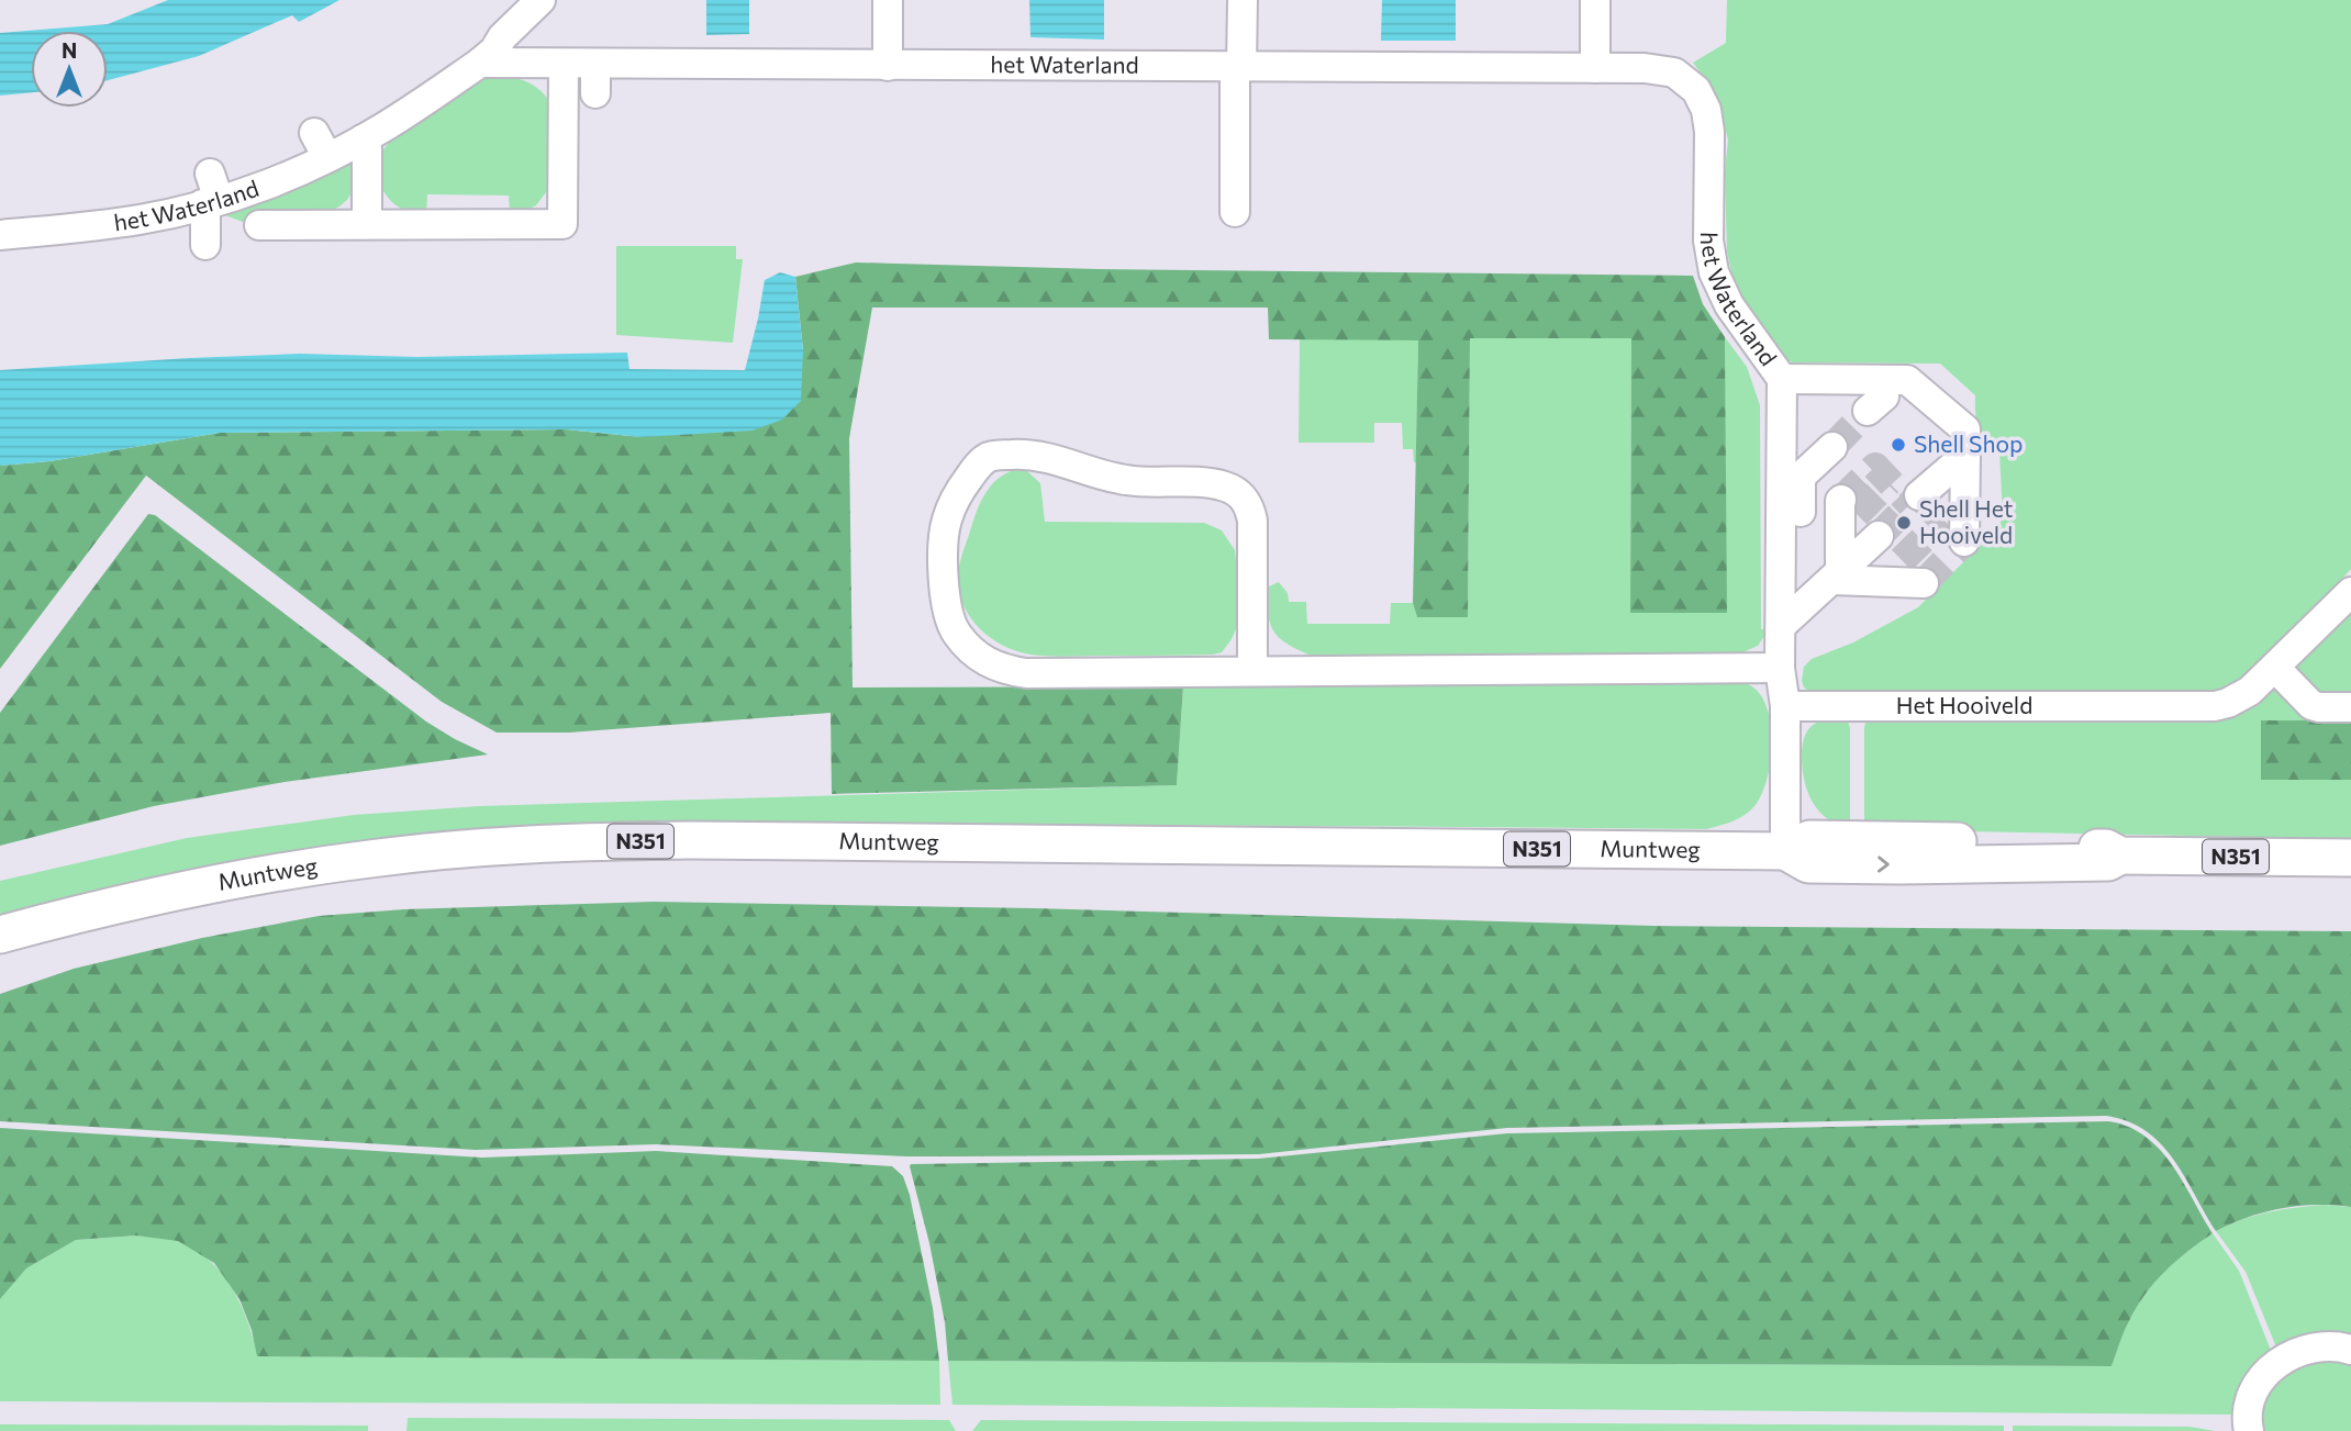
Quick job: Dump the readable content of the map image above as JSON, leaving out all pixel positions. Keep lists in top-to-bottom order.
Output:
{
  "streets": {
    "main road": ["N351", "Muntweg"],
    "street": ["het Waterland", "Het Hooiveld"]
  },
  "crossings": [
    ["het Waterland", "Het Hooiveld"]
  ],
  "places": ["Shell Shop", "Shell Het Hooiveld"],
  "north": "top"
}
